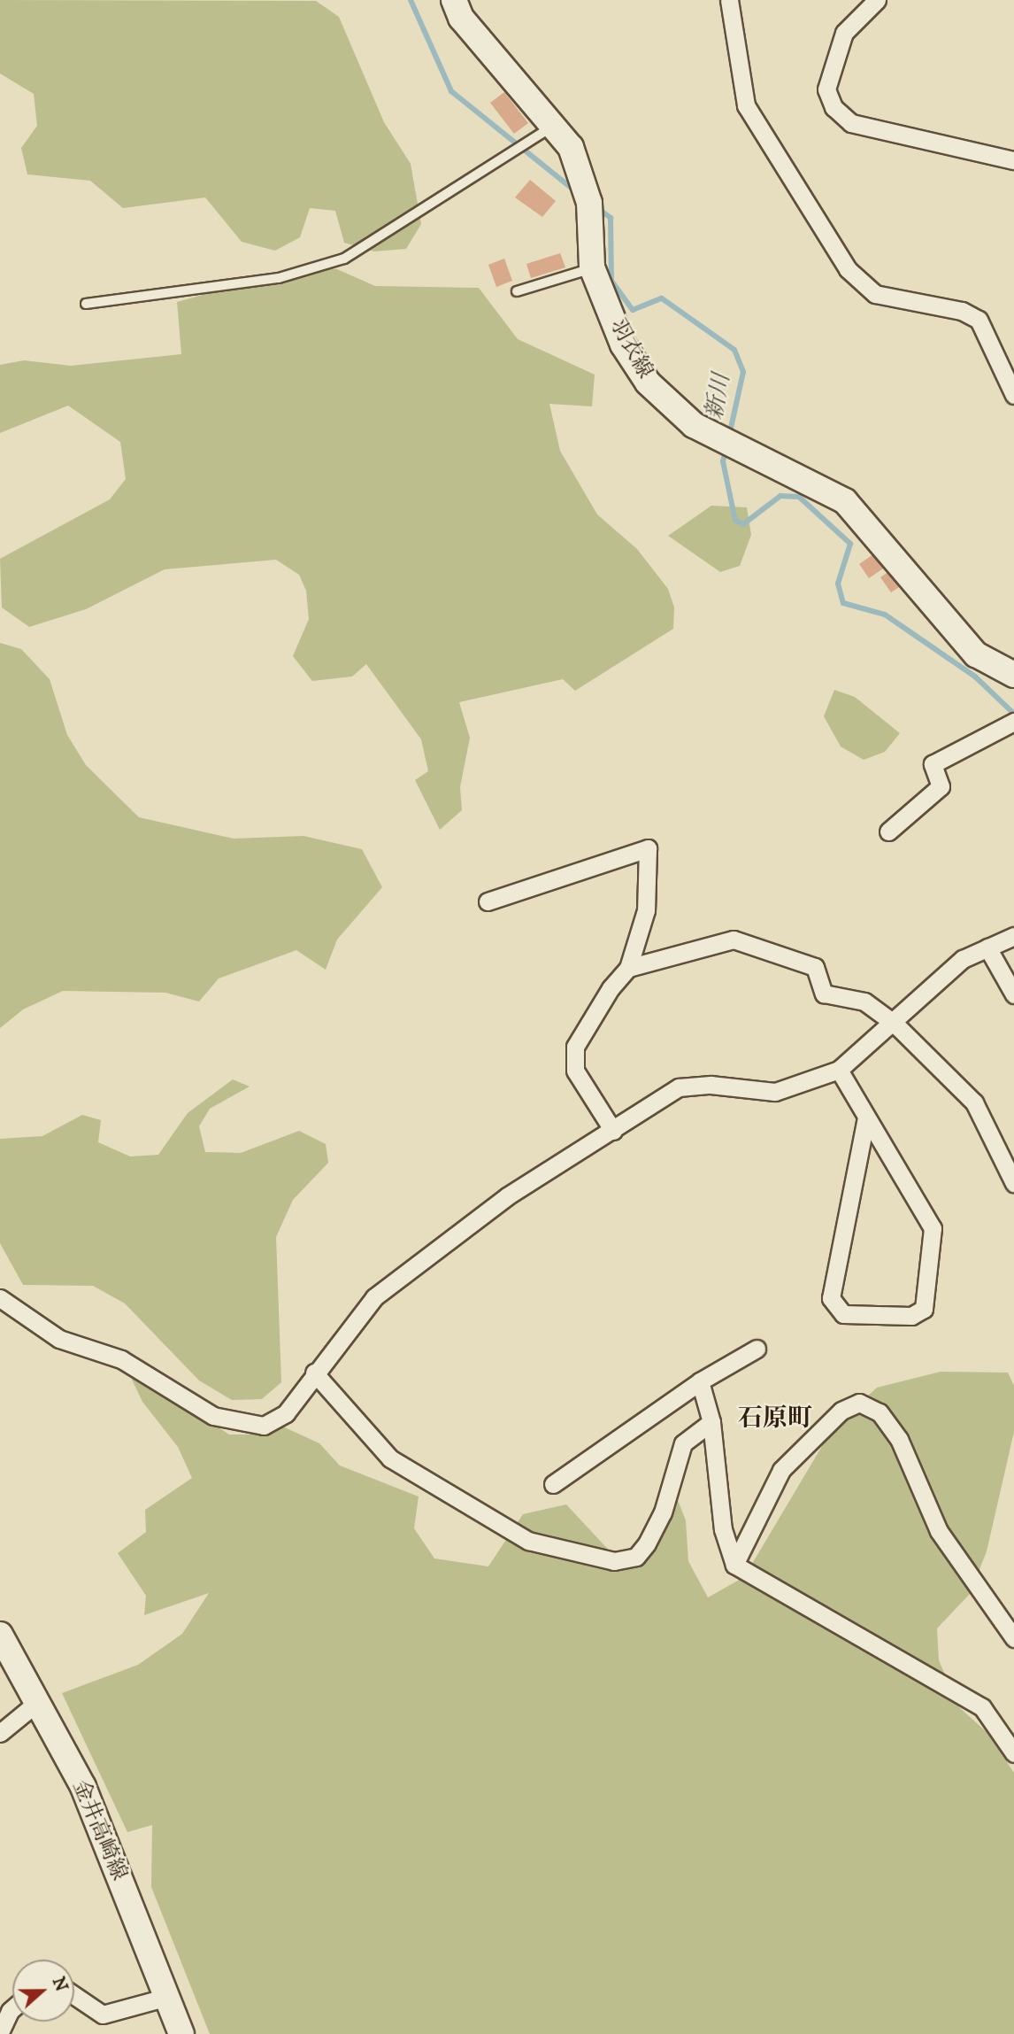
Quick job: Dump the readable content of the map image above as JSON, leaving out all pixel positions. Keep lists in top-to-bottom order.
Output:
{
  "streets": {
    "street": ["羽衣線", "金井高崎線"]
  },
  "districts": ["石原町"],
  "water": ["新川"],
  "north": "right"
}
